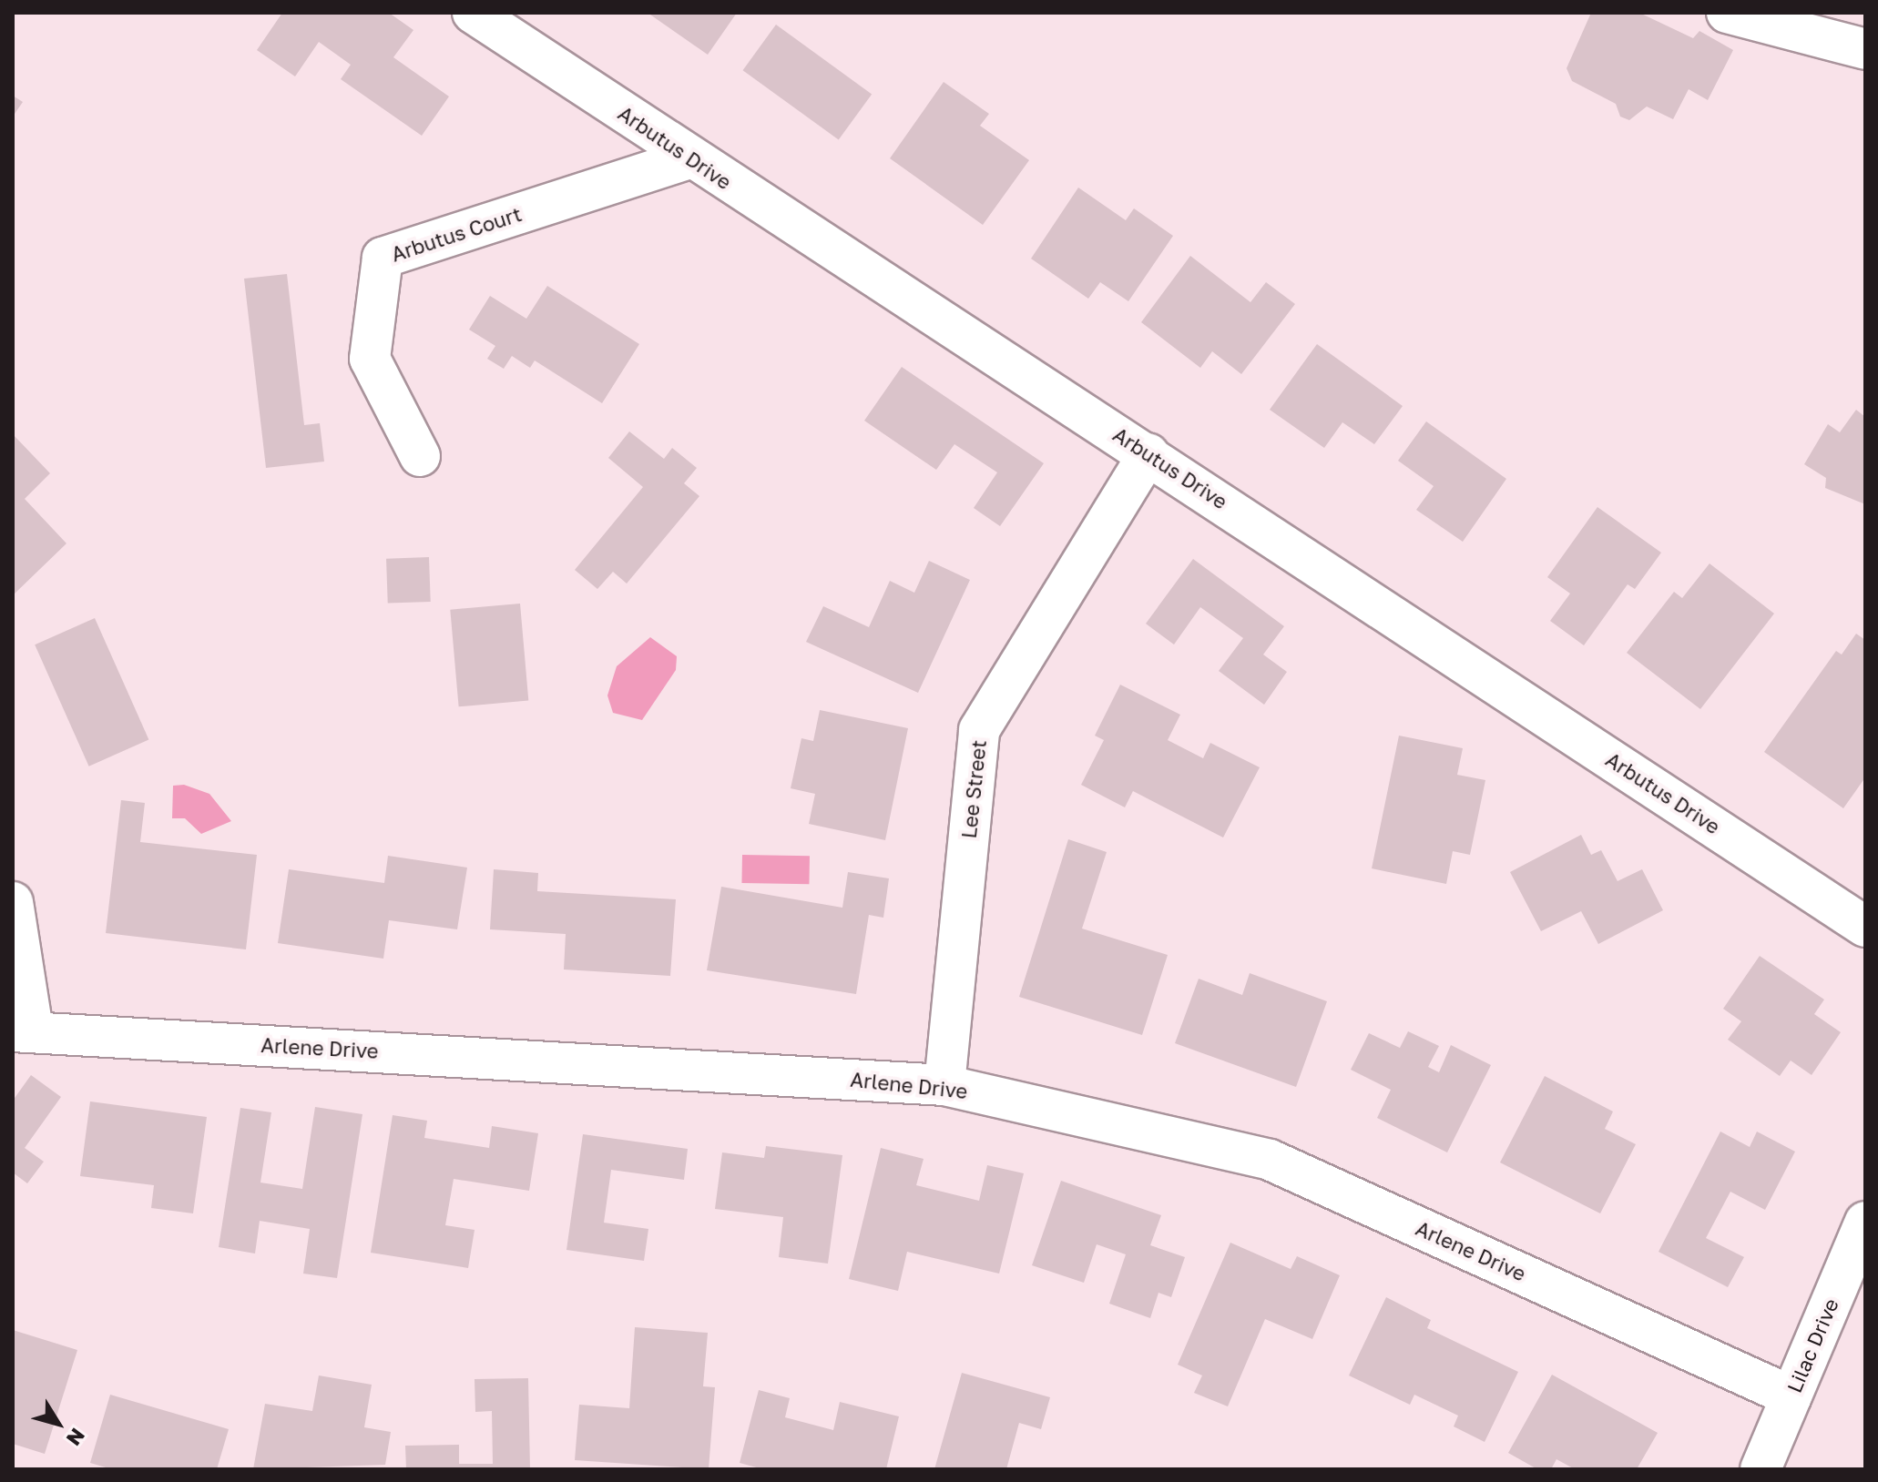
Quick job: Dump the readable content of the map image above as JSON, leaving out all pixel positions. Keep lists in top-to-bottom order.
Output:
{
  "streets": {
    "street": [
      "Arbutus Drive",
      "Arbutus Court",
      "Lee Street",
      "Arlene Drive",
      "Lilac Drive"
    ]
  },
  "crossings": [
    ["Arbutus Drive", "Arbutus Court"],
    ["Arbutus Drive", "Lee Street"],
    ["Lee Street", "Arlene Drive"],
    ["Arlene Drive", "Lilac Drive"]
  ],
  "north": "bottom right"
}
